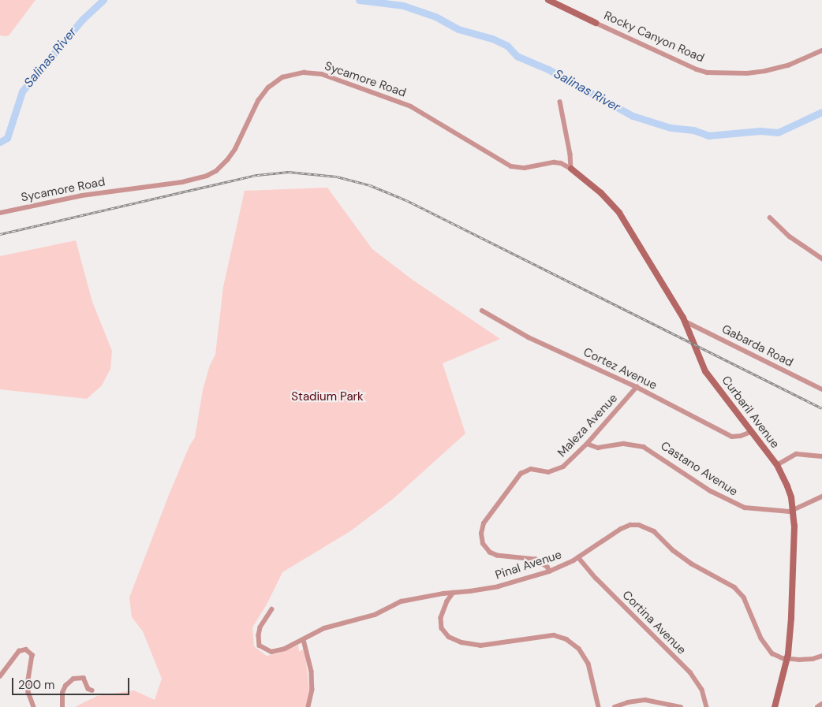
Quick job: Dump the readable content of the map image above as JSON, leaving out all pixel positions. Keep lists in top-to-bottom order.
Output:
{
  "streets": {
    "street": [
      "Rocky Canyon Road",
      "Sycamore Road",
      "Gabarda Road",
      "Cortez Avenue",
      "Curbaril Avenue",
      "Maleza Avenue",
      "Castano Avenue",
      "Pinal Avenue",
      "Cortina Avenue"
    ]
  },
  "crossings": [
    ["Sycamore Road", "Curbaril Avenue"],
    ["Gabarda Road", "Curbaril Avenue"],
    ["Cortez Avenue", "Curbaril Avenue"],
    ["Cortez Avenue", "Maleza Avenue"],
    ["Curbaril Avenue", "Castano Avenue"],
    ["Curbaril Avenue", "Pinal Avenue"],
    ["Maleza Avenue", "Castano Avenue"],
    ["Maleza Avenue", "Pinal Avenue"],
    ["Pinal Avenue", "Cortina Avenue"]
  ],
  "water": ["Salinas River"],
  "parks": ["Stadium Park"],
  "scale_bar": "200 m"
}
